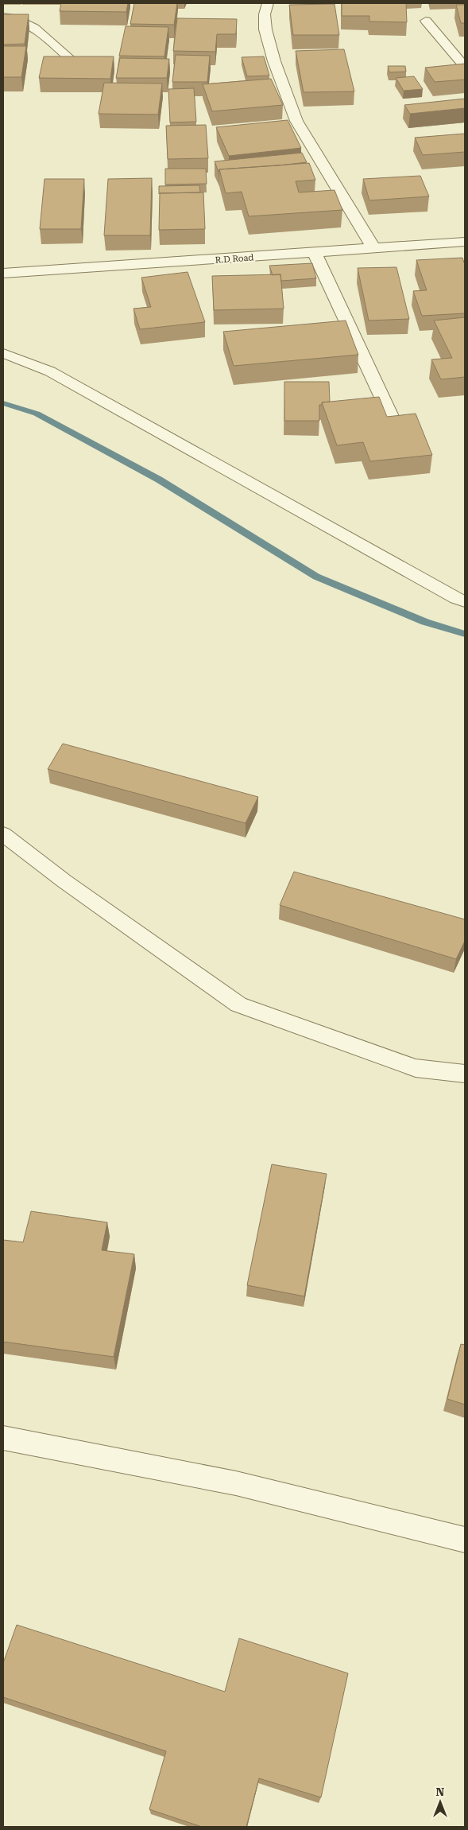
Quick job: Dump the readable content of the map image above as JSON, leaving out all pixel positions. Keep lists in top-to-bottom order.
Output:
{
  "streets": {
    "street": ["R.D Road"]
  },
  "north": "top"
}
